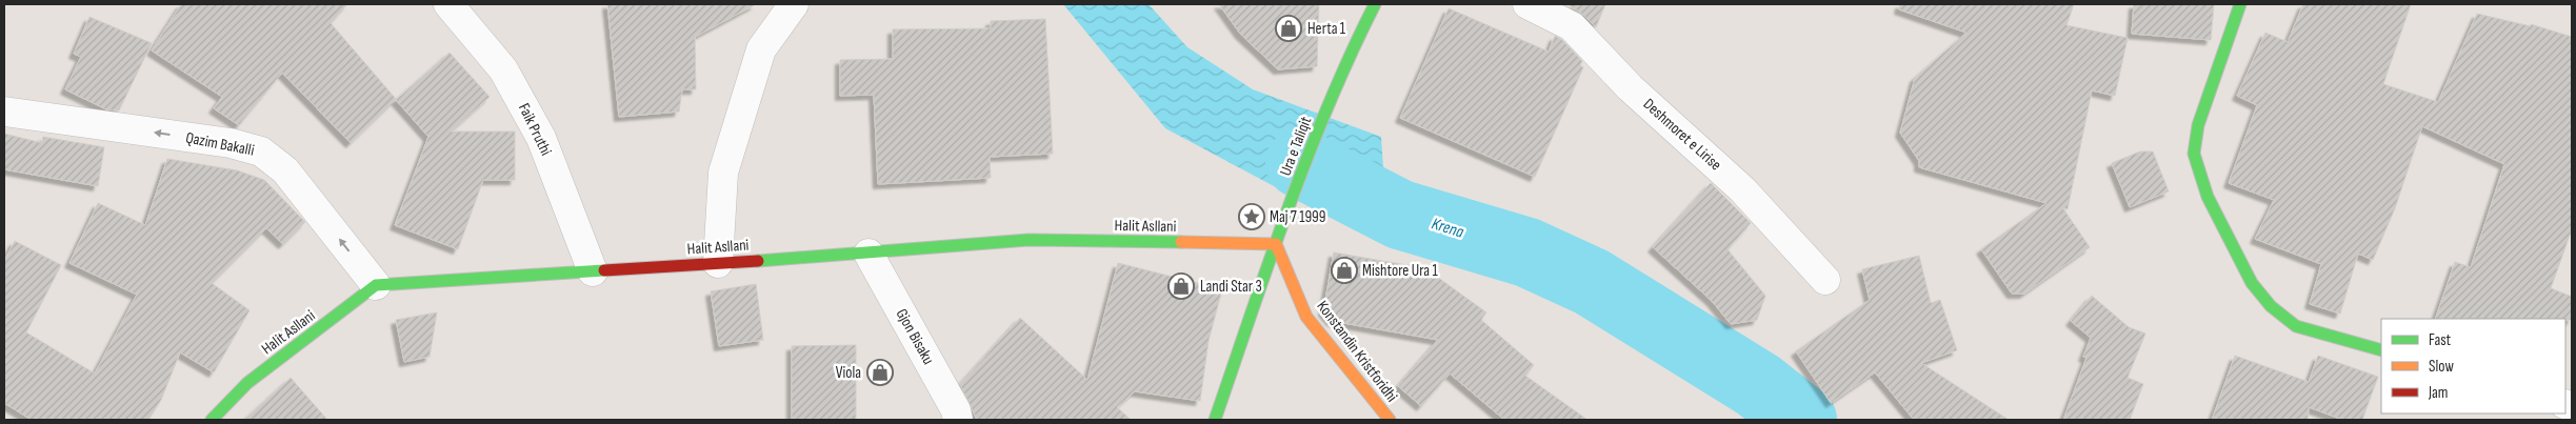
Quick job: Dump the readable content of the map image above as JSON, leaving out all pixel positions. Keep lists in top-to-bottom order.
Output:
{
  "streets": {
    "street": [
      "Faik Pruthi",
      "Deshmoret e Lirise",
      "Qazim Bakalli",
      "Ura e Taliqit",
      "Halit Asllani",
      "Gjon Bisaku",
      "Konstandin Kristforidhi"
    ]
  },
  "crossings": [
    ["Faik Pruthi", "Halit Asllani"],
    ["Qazim Bakalli", "Halit Asllani"],
    ["Ura e Taliqit", "Halit Asllani"],
    ["Ura e Taliqit", "Konstandin Kristforidhi"],
    ["Halit Asllani", "Gjon Bisaku"],
    ["Halit Asllani", "Konstandin Kristforidhi"]
  ],
  "one_way": ["Qazim Bakalli"],
  "water": ["Krena"],
  "places": {
    "shop": [
      "Herta 1",
      "Mishtore Ura 1",
      "Landi Star 3",
      "Viola"
    ],
    "place": ["Maj 7 1999"]
  },
  "legend": ["Fast", "Slow", "Jam"]
}
